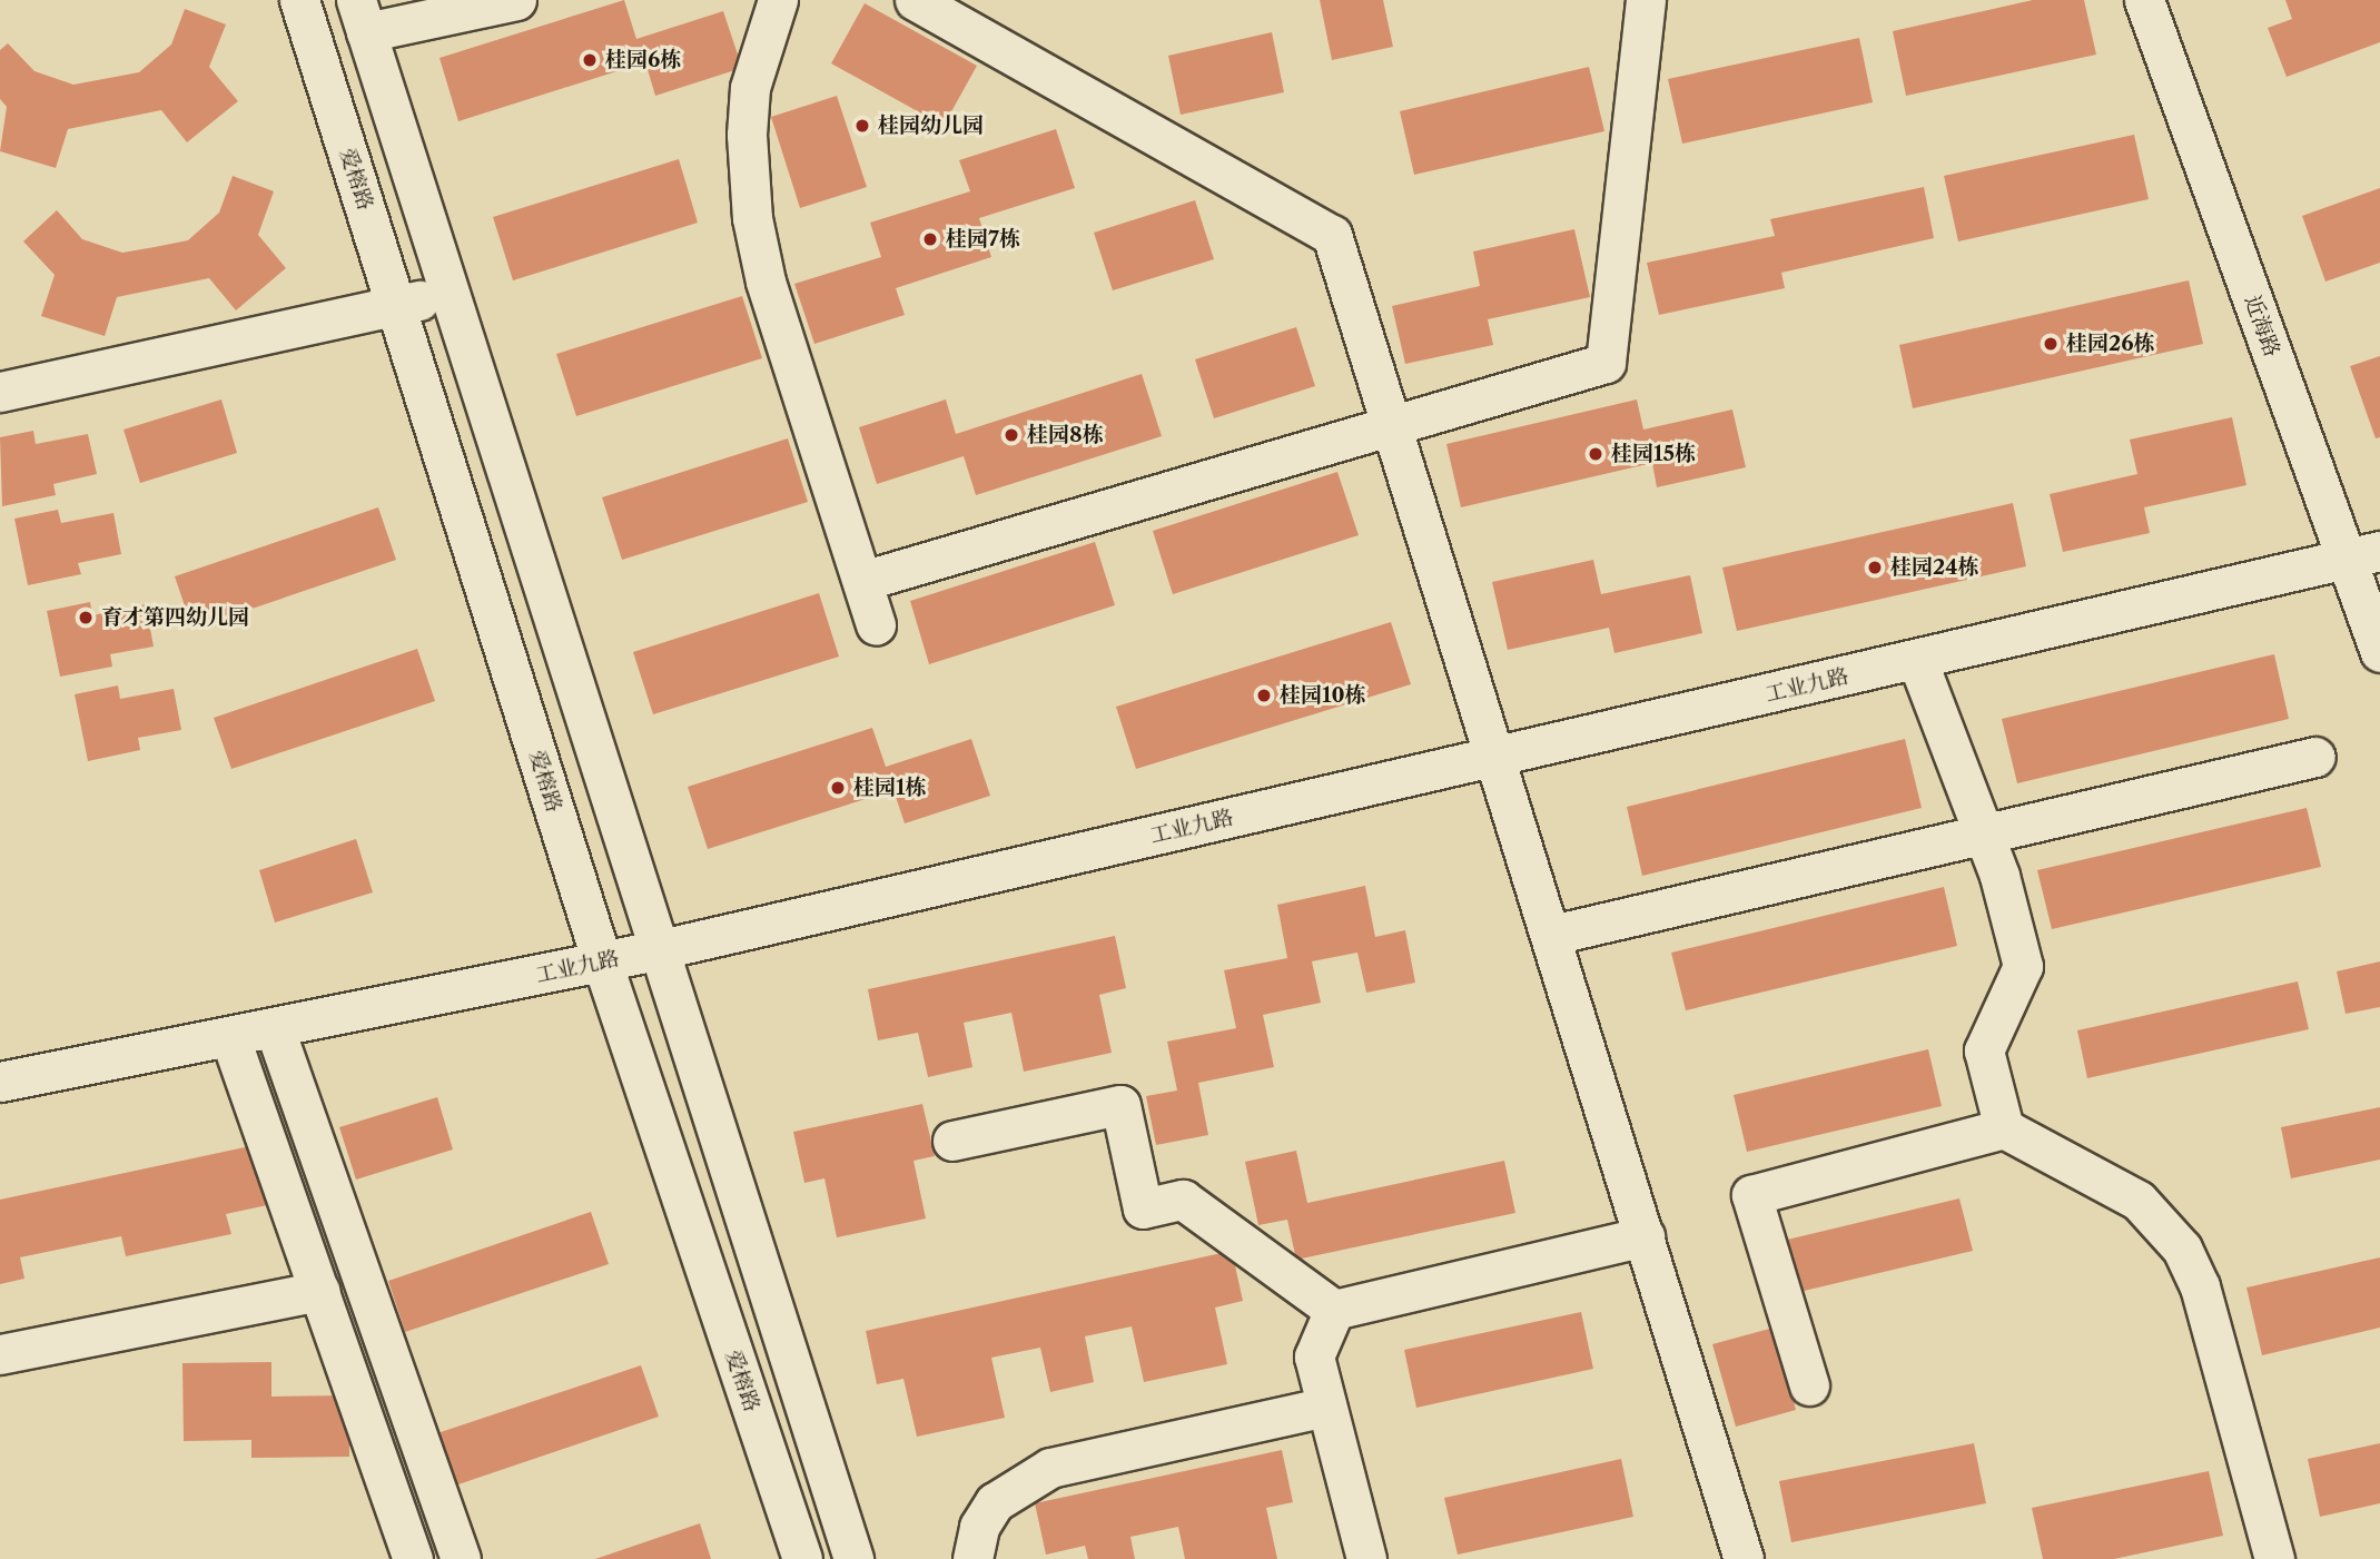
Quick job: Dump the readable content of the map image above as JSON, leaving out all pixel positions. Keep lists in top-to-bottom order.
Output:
{
  "streets": {
    "street": ["爱榕路", "近海路", "工业九路"]
  },
  "crossings": [
    ["爱榕路", "工业九路"],
    ["近海路", "工业九路"]
  ],
  "places": [
    "桂园6栋",
    "桂园幼儿园",
    "桂园7栋",
    "桂园26栋",
    "桂园8栋",
    "桂园15栋",
    "桂园24栋",
    "育才第四幼儿园",
    "桂园10栋",
    "桂园1栋"
  ]
}
